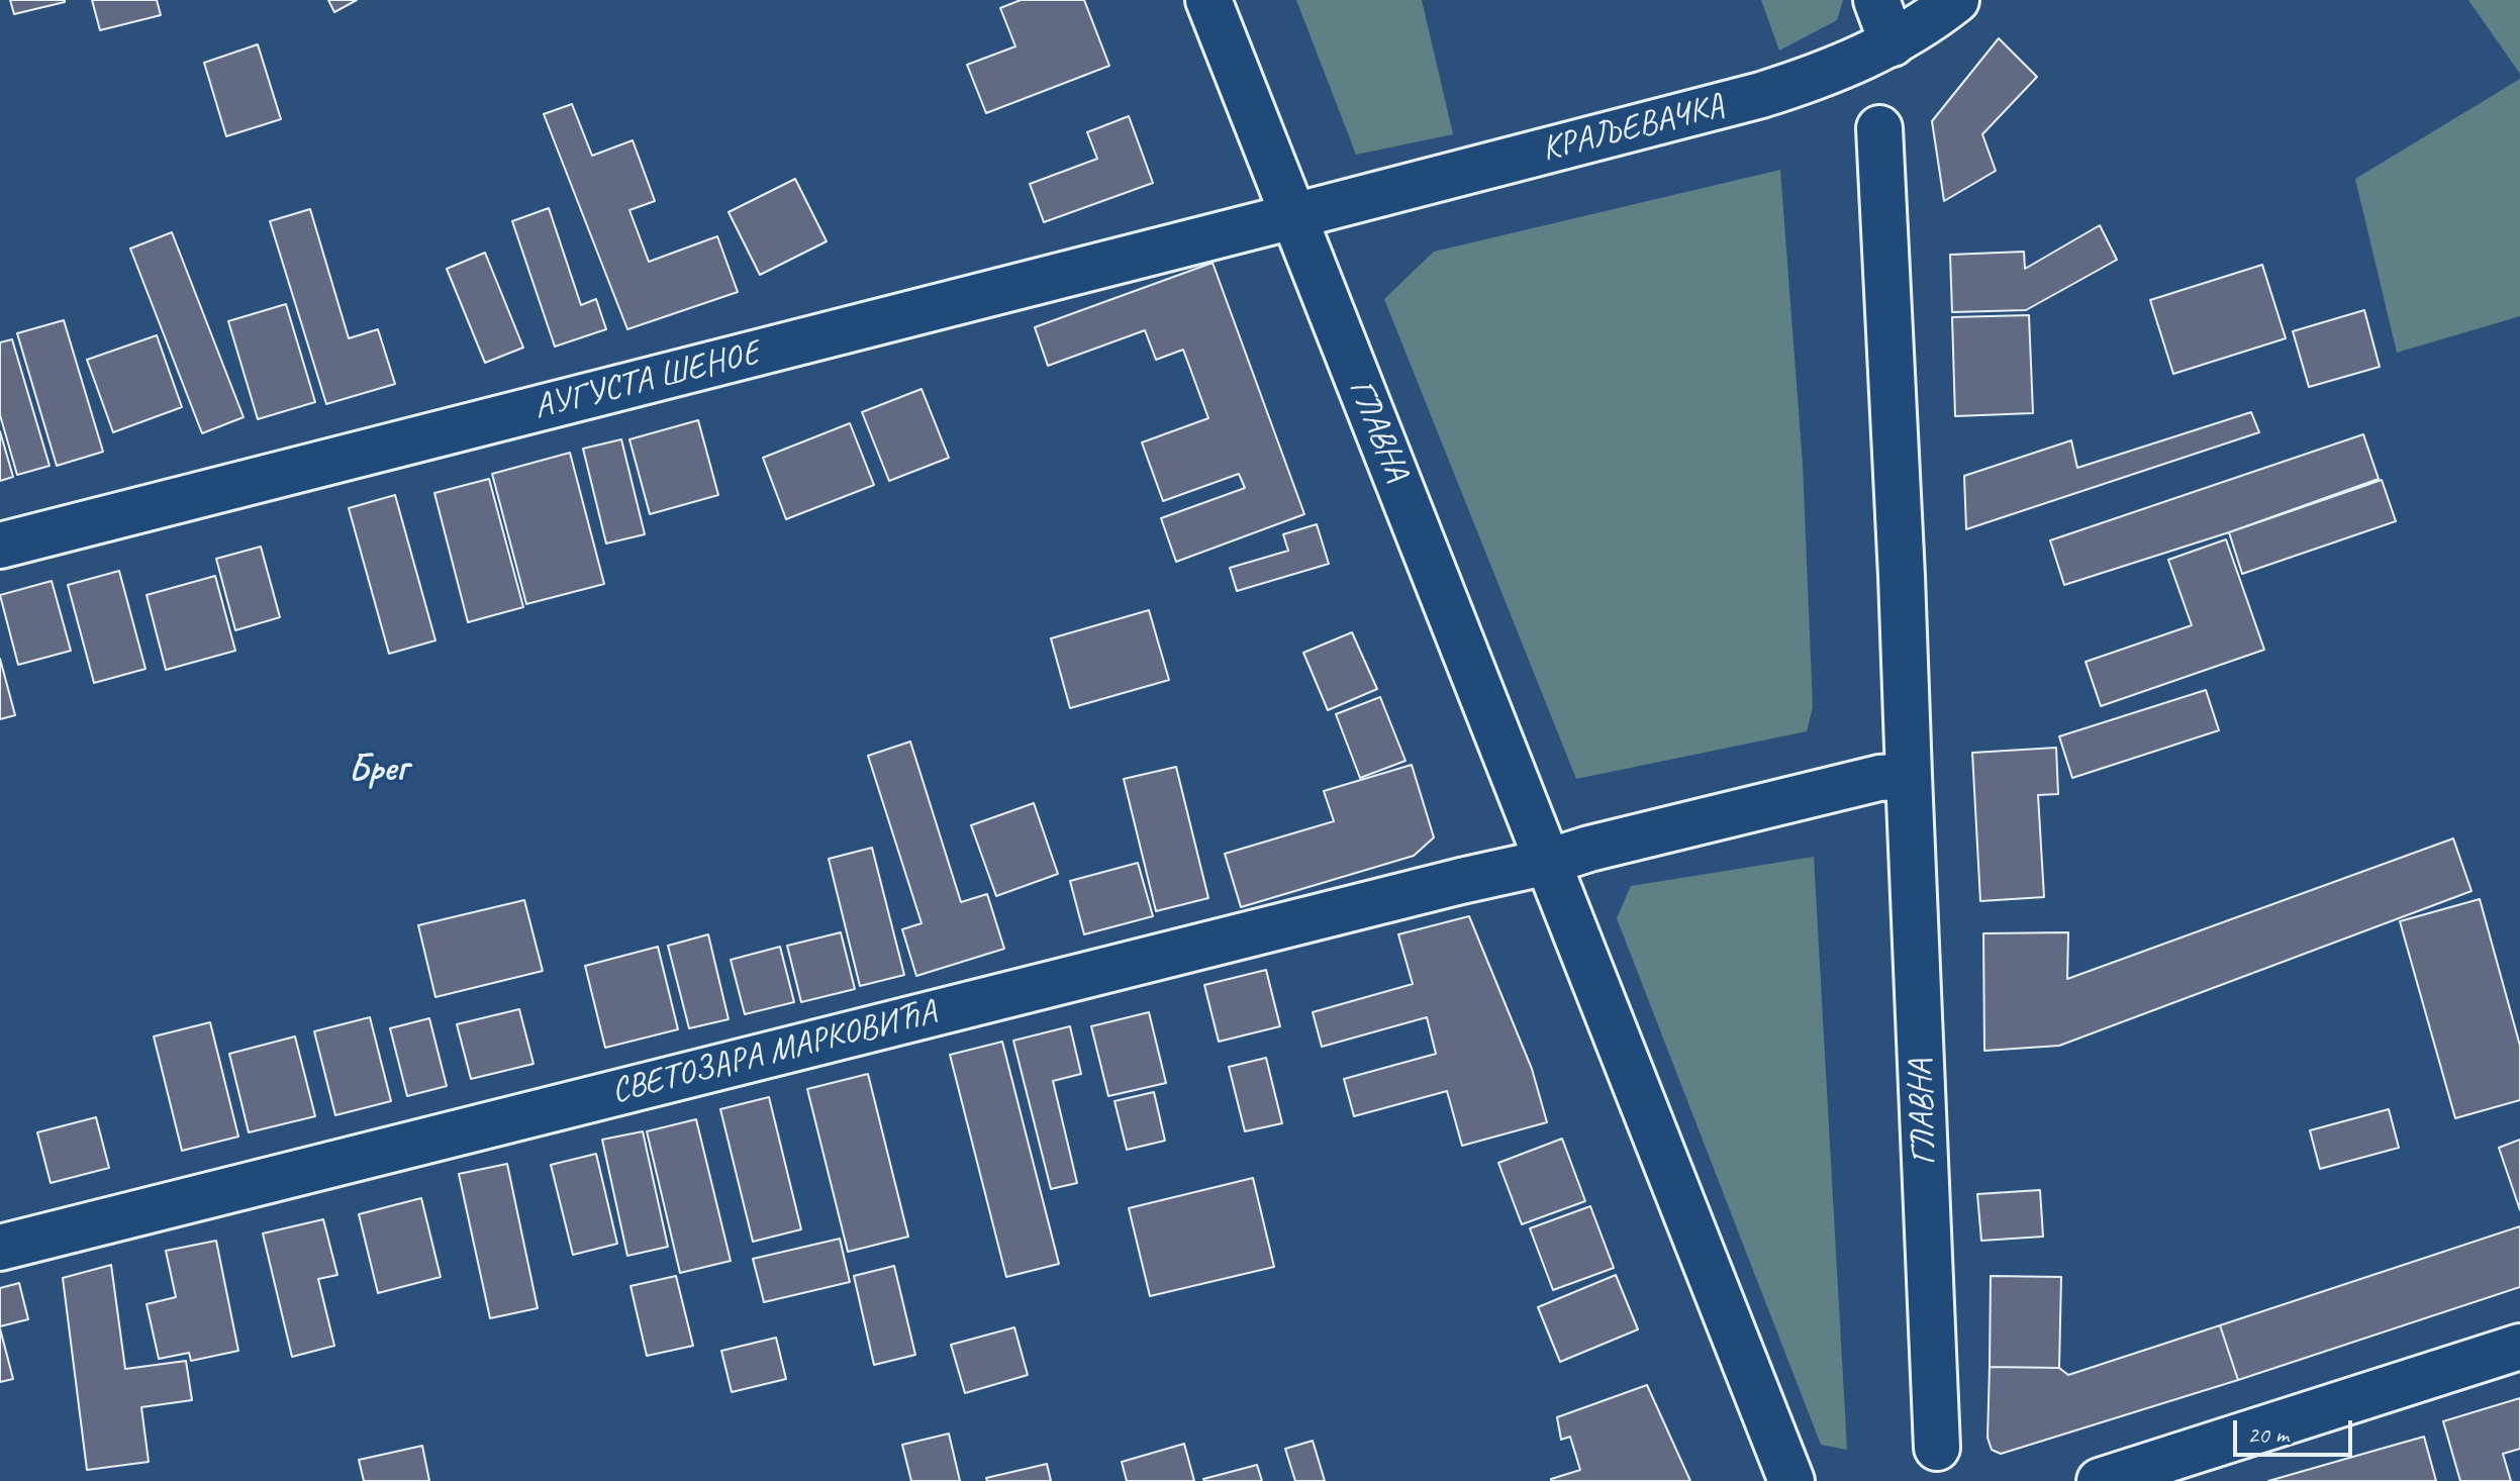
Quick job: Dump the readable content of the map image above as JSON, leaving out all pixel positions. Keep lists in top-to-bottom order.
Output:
{
  "streets": {
    "street": [
      "КРАЉЕВАЧКА",
      "АУГУСТА ШЕНОЕ",
      "ГЛАВНА",
      "СВЕТОЗАРА МАРКОВИЋА"
    ]
  },
  "crossings": [
    ["КРАЉЕВАЧКА", "АУГУСТА ШЕНОЕ"],
    ["КРАЉЕВАЧКА", "ГЛАВНА"],
    ["АУГУСТА ШЕНОЕ", "ГЛАВНА"],
    ["ГЛАВНА", "СВЕТОЗАРА МАРКОВИЋА"]
  ],
  "districts": ["Брег"],
  "scale_bar": "20 m"
}
